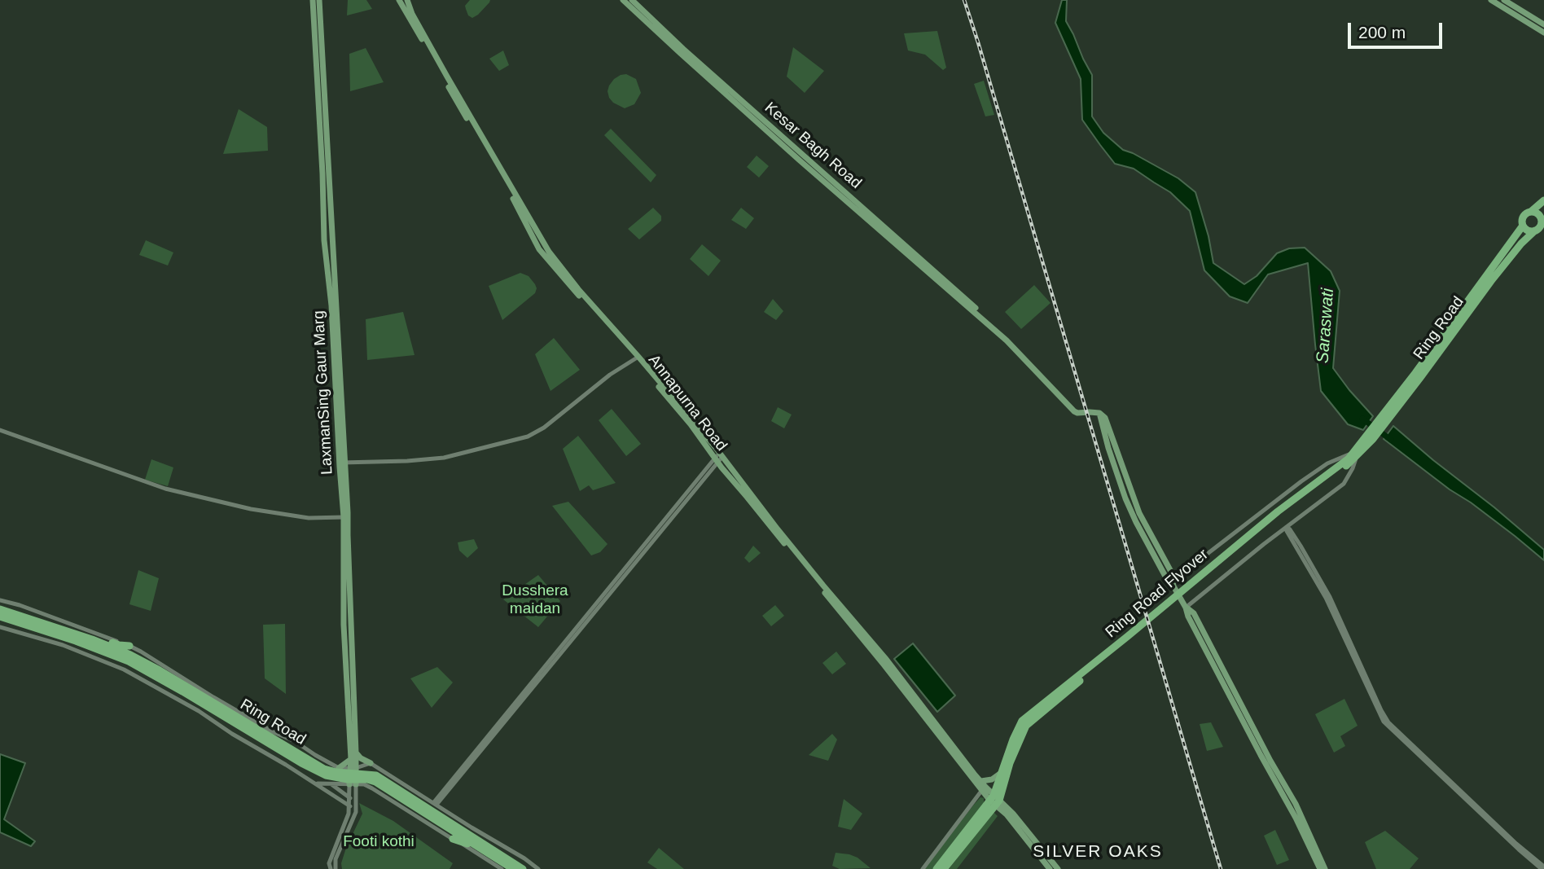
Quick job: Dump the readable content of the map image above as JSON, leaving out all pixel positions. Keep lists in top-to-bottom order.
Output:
{
  "streets": {
    "highway": ["Ring Road", "Ring Road Flyover"],
    "main road": ["Kesar Bagh Road", "LaxmanSing Gaur Marg", "Annapurna Road"]
  },
  "crossings": [
    ["Ring Road", "Ring Road Flyover"]
  ],
  "districts": ["SILVER OAKS"],
  "water": ["Saraswati"],
  "parks": ["Dusshera maidan", "Footi kothi"],
  "scale_bar": "200 m"
}
